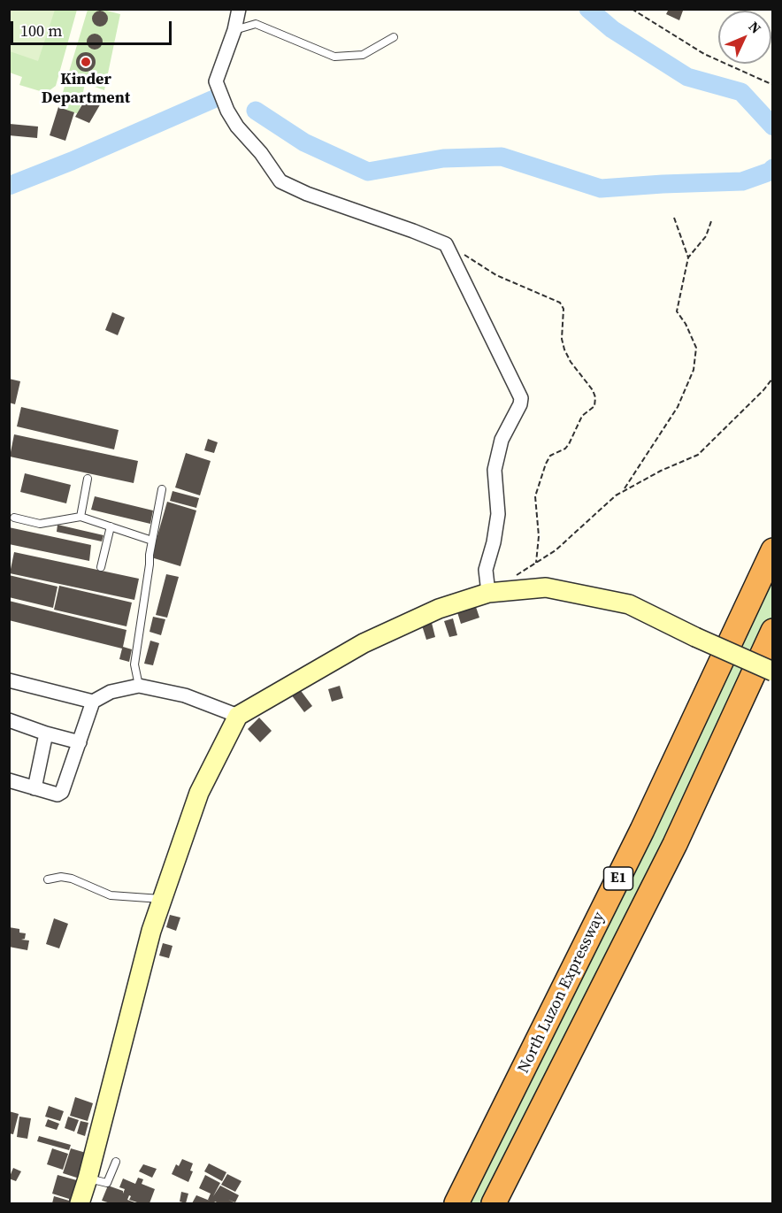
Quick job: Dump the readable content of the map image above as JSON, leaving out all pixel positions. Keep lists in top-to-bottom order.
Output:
{
  "streets": {
    "highway": ["E1", "North Luzon Expressway"]
  },
  "places": ["Kinder Department"],
  "scale_bar": "100 m",
  "north": "top right"
}
